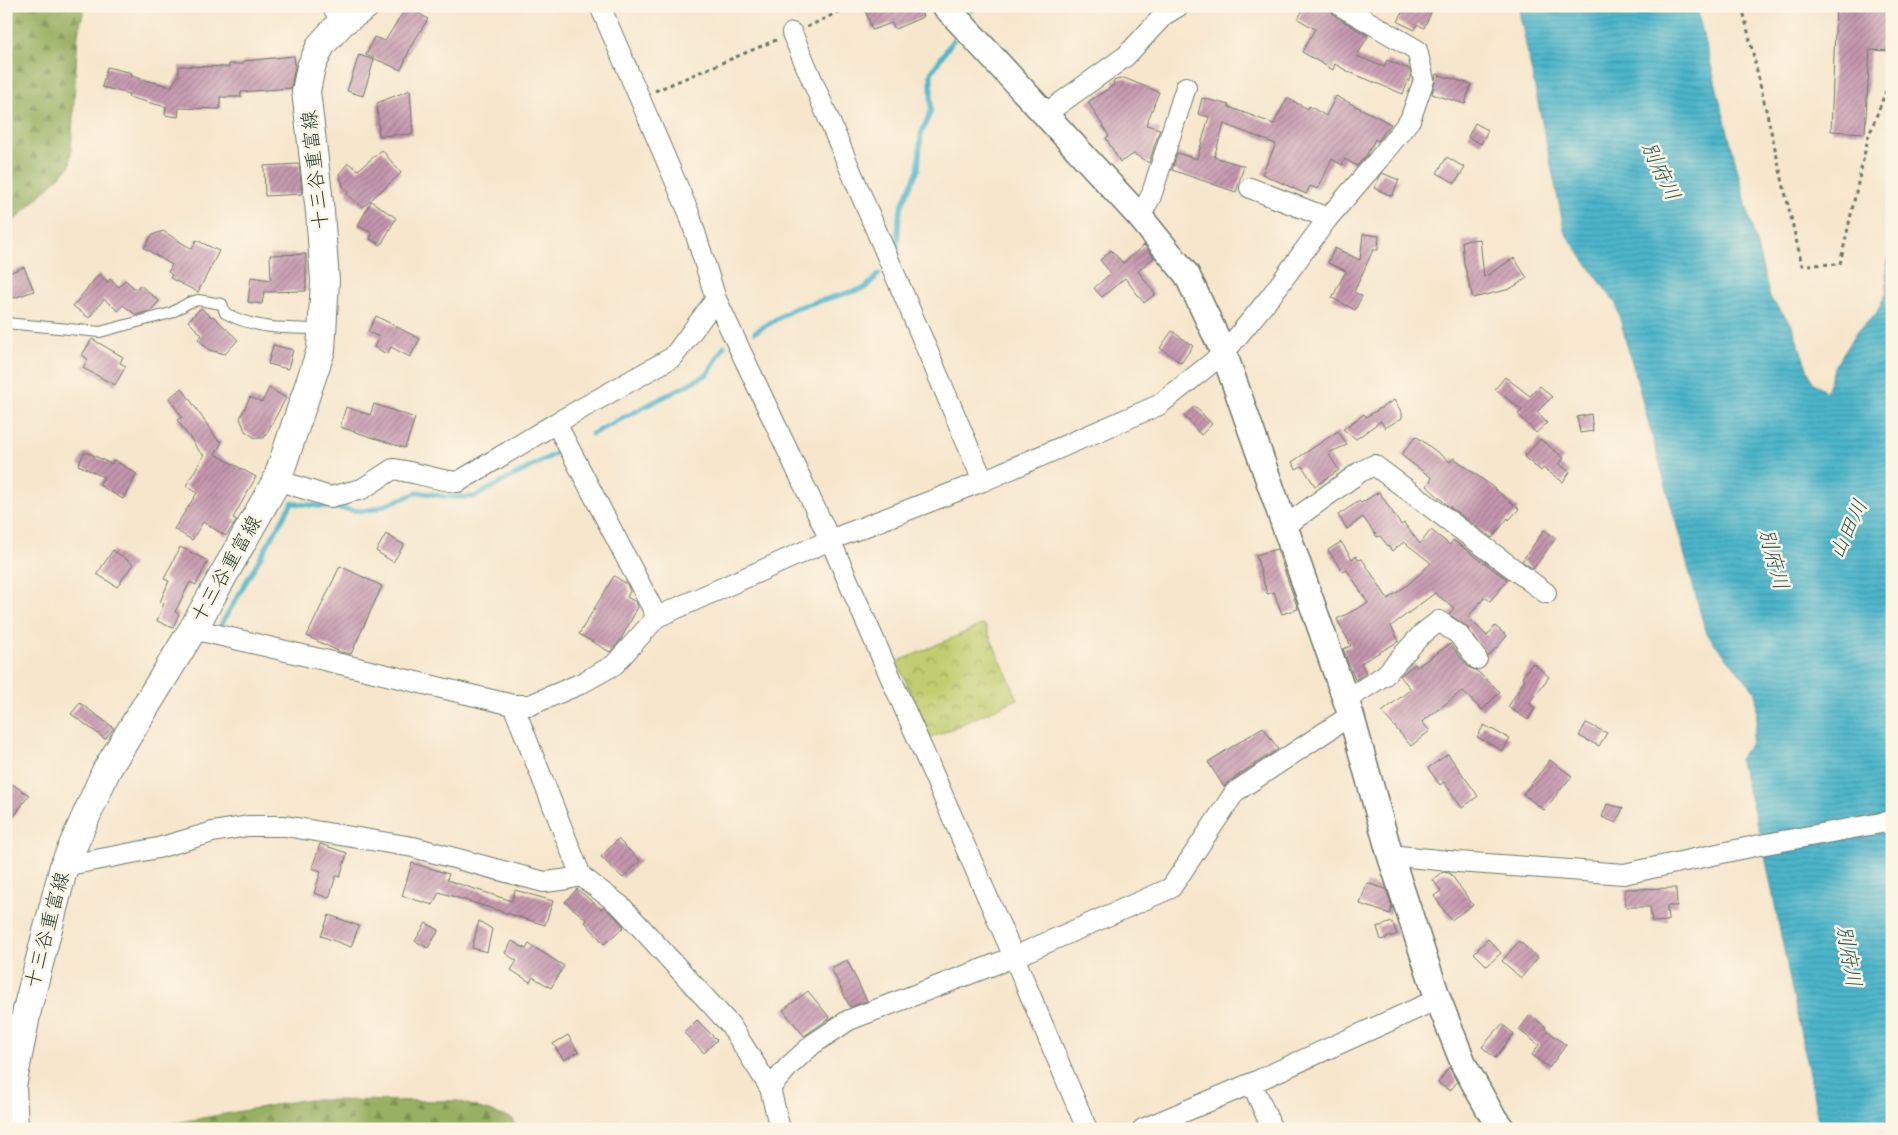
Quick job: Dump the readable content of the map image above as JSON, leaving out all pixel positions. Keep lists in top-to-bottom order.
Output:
{
  "streets": {
    "main road": ["十三谷重富線"]
  },
  "water": ["別府川", "山田川"]
}
